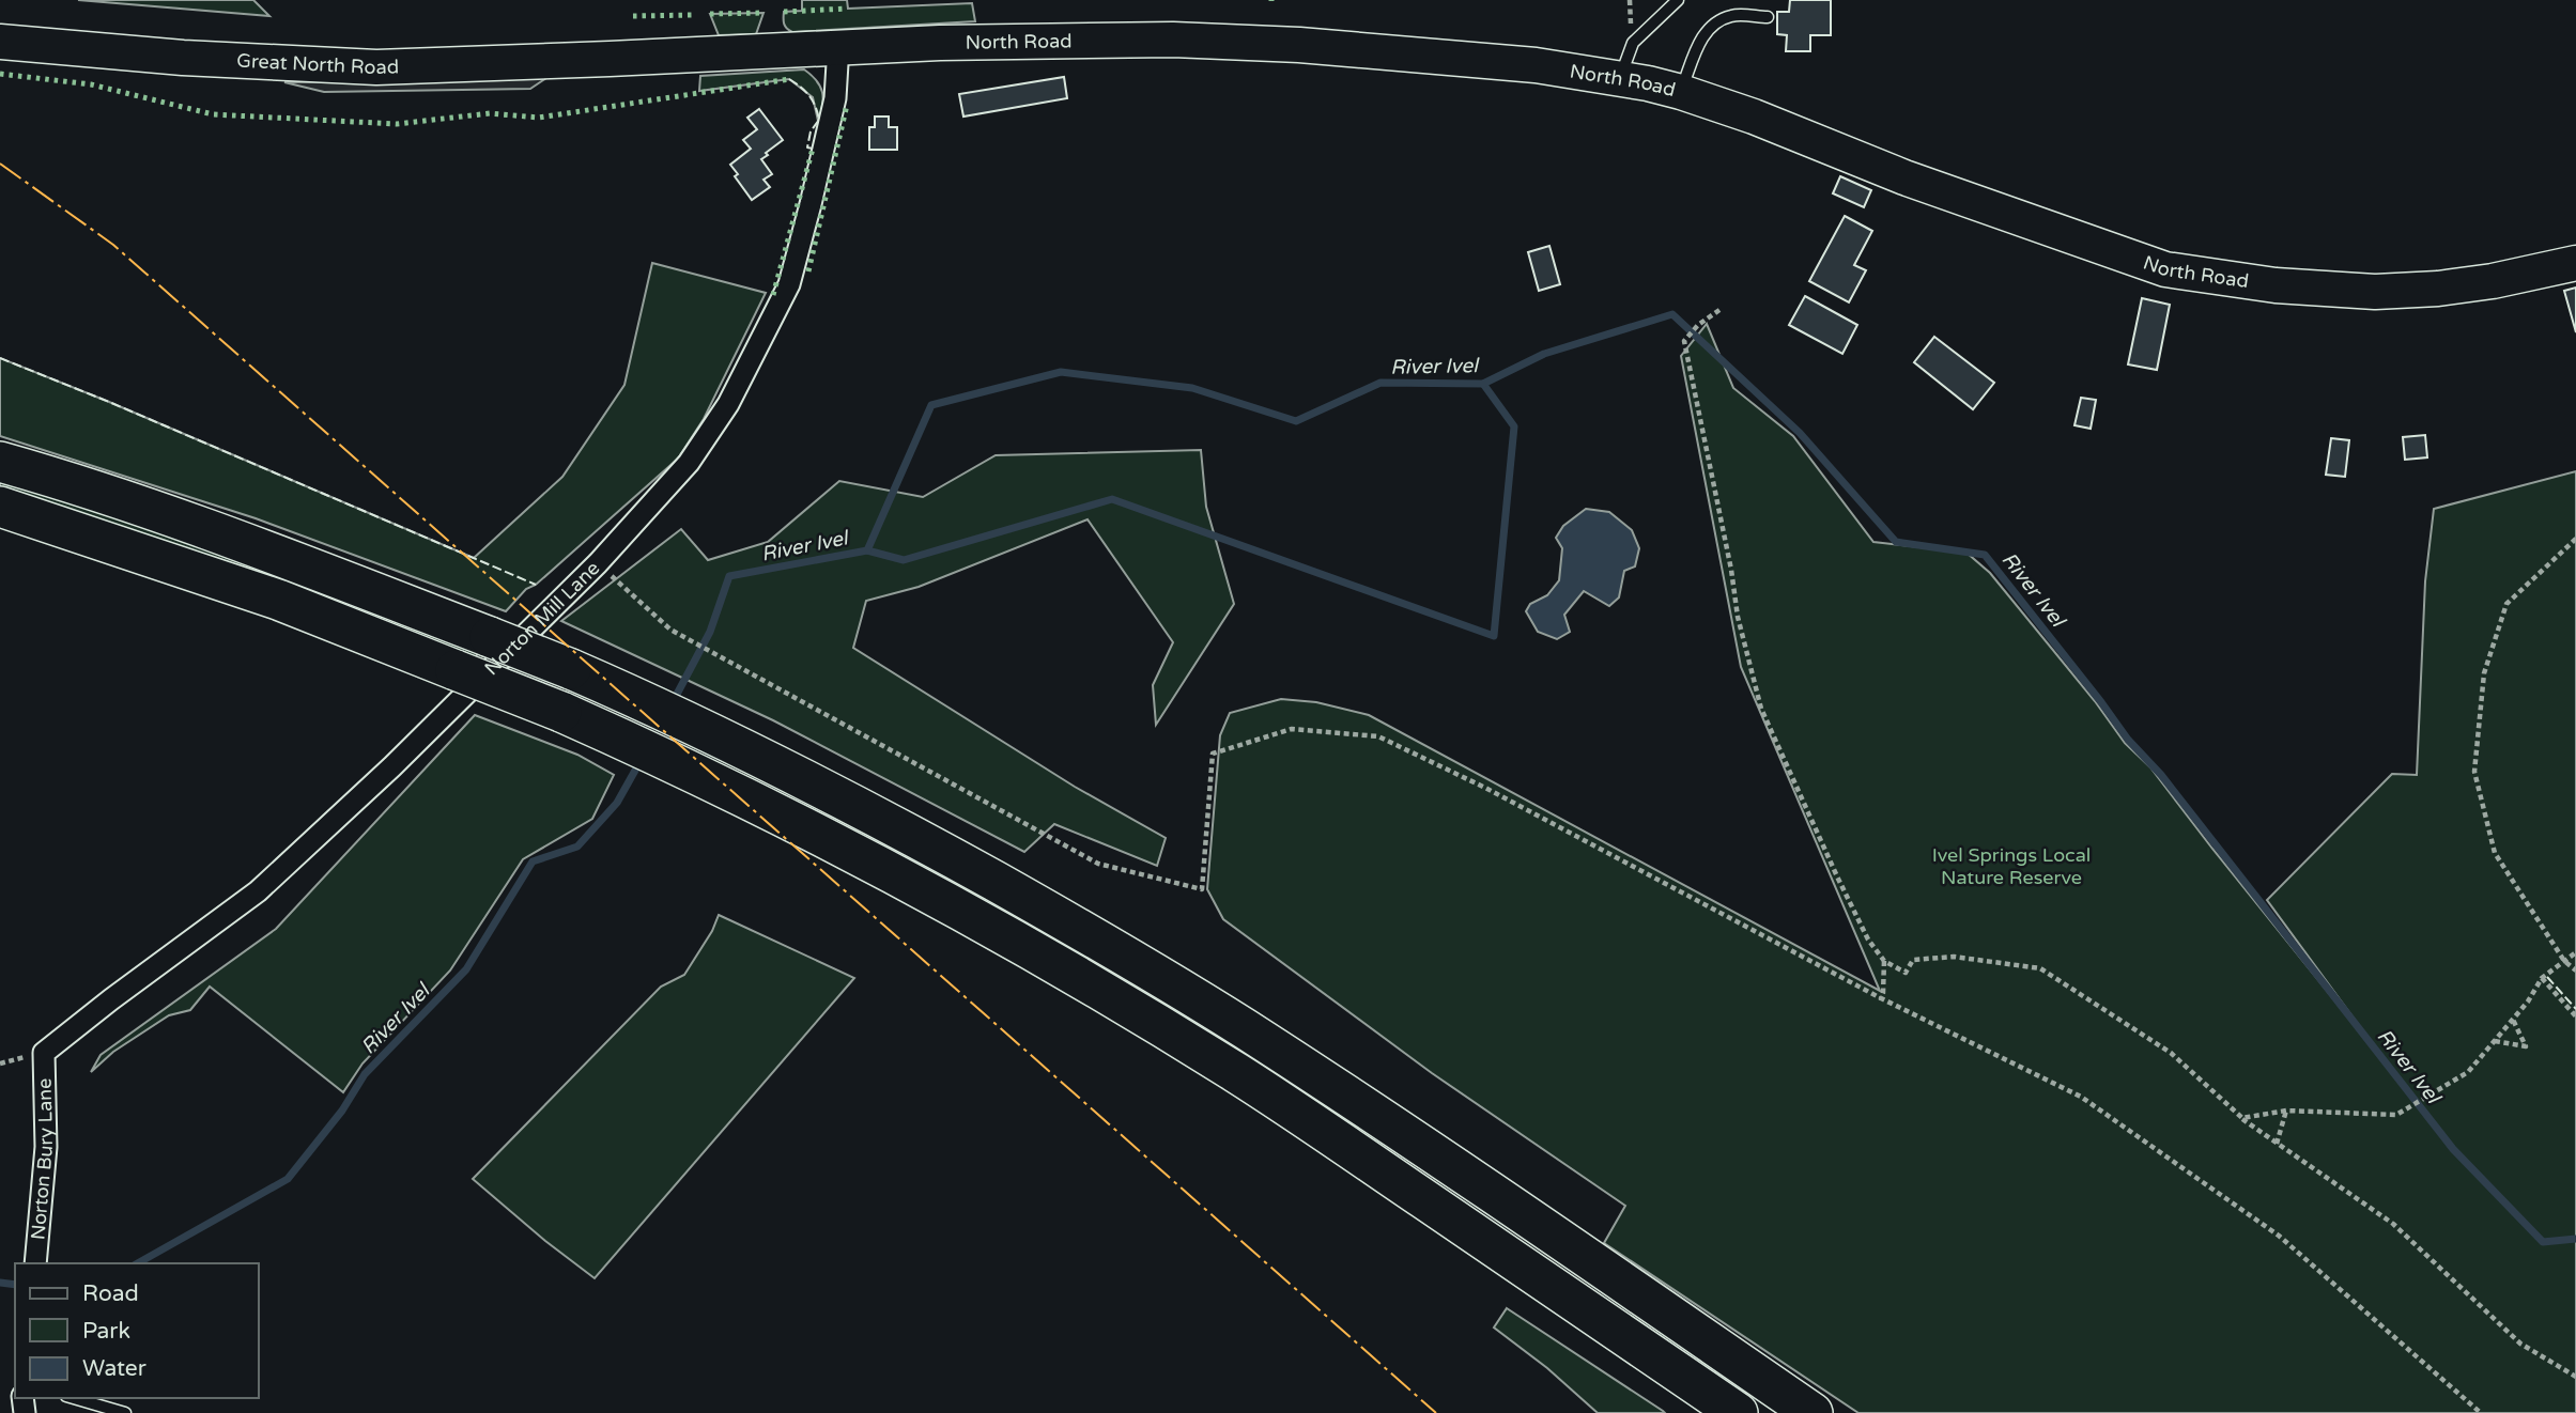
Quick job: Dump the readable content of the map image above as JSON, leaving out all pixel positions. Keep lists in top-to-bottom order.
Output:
{
  "streets": {
    "main road": ["North Road", "Great North Road"],
    "street": ["Norton Mill Lane", "Norton Bury Lane"]
  },
  "crossings": [
    ["North Road", "Great North Road"],
    ["North Road", "Norton Mill Lane"],
    ["Norton Mill Lane", "Norton Bury Lane"]
  ],
  "water": ["River Ivel"],
  "parks": ["Ivel Springs Local Nature Reserve"],
  "legend": ["Road", "Park", "Water"]
}
